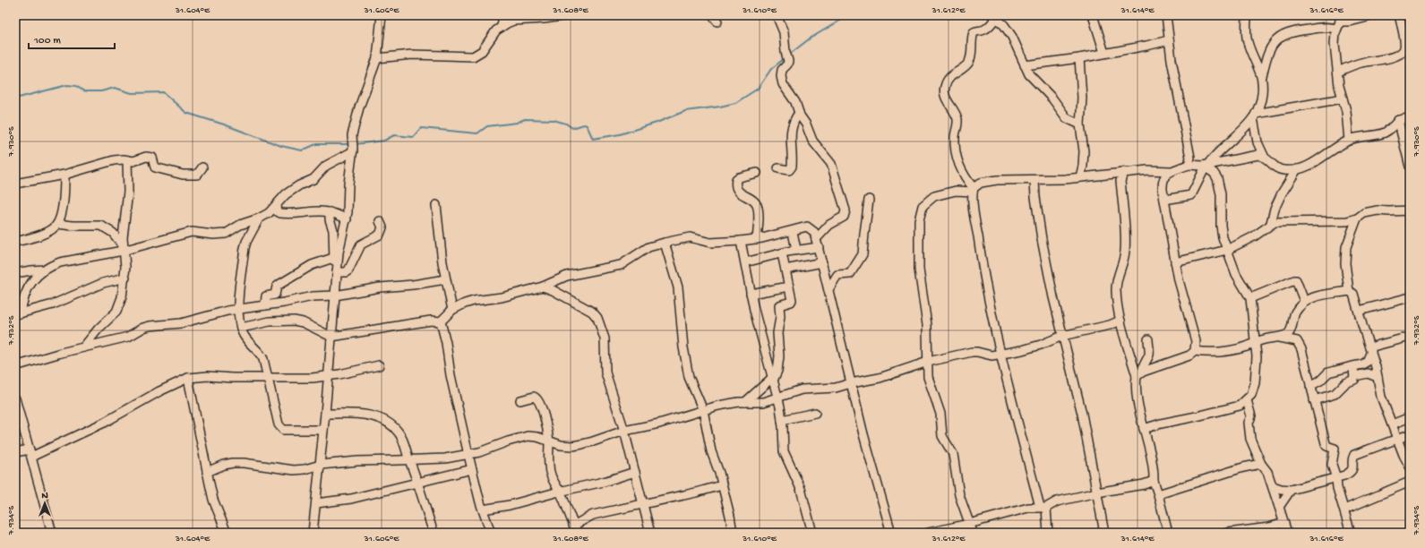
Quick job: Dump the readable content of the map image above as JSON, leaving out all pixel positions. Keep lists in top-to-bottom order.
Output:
{
  "scale_bar": "100 m",
  "north": "top",
  "coordinates": [
    "31.604°E",
    "31.606°E",
    "31.608°E",
    "31.610°E",
    "31.612°E",
    "31.614°E",
    "31.616°E",
    "7.930°S",
    "7.932°S",
    "7.934°S"
  ]
}
